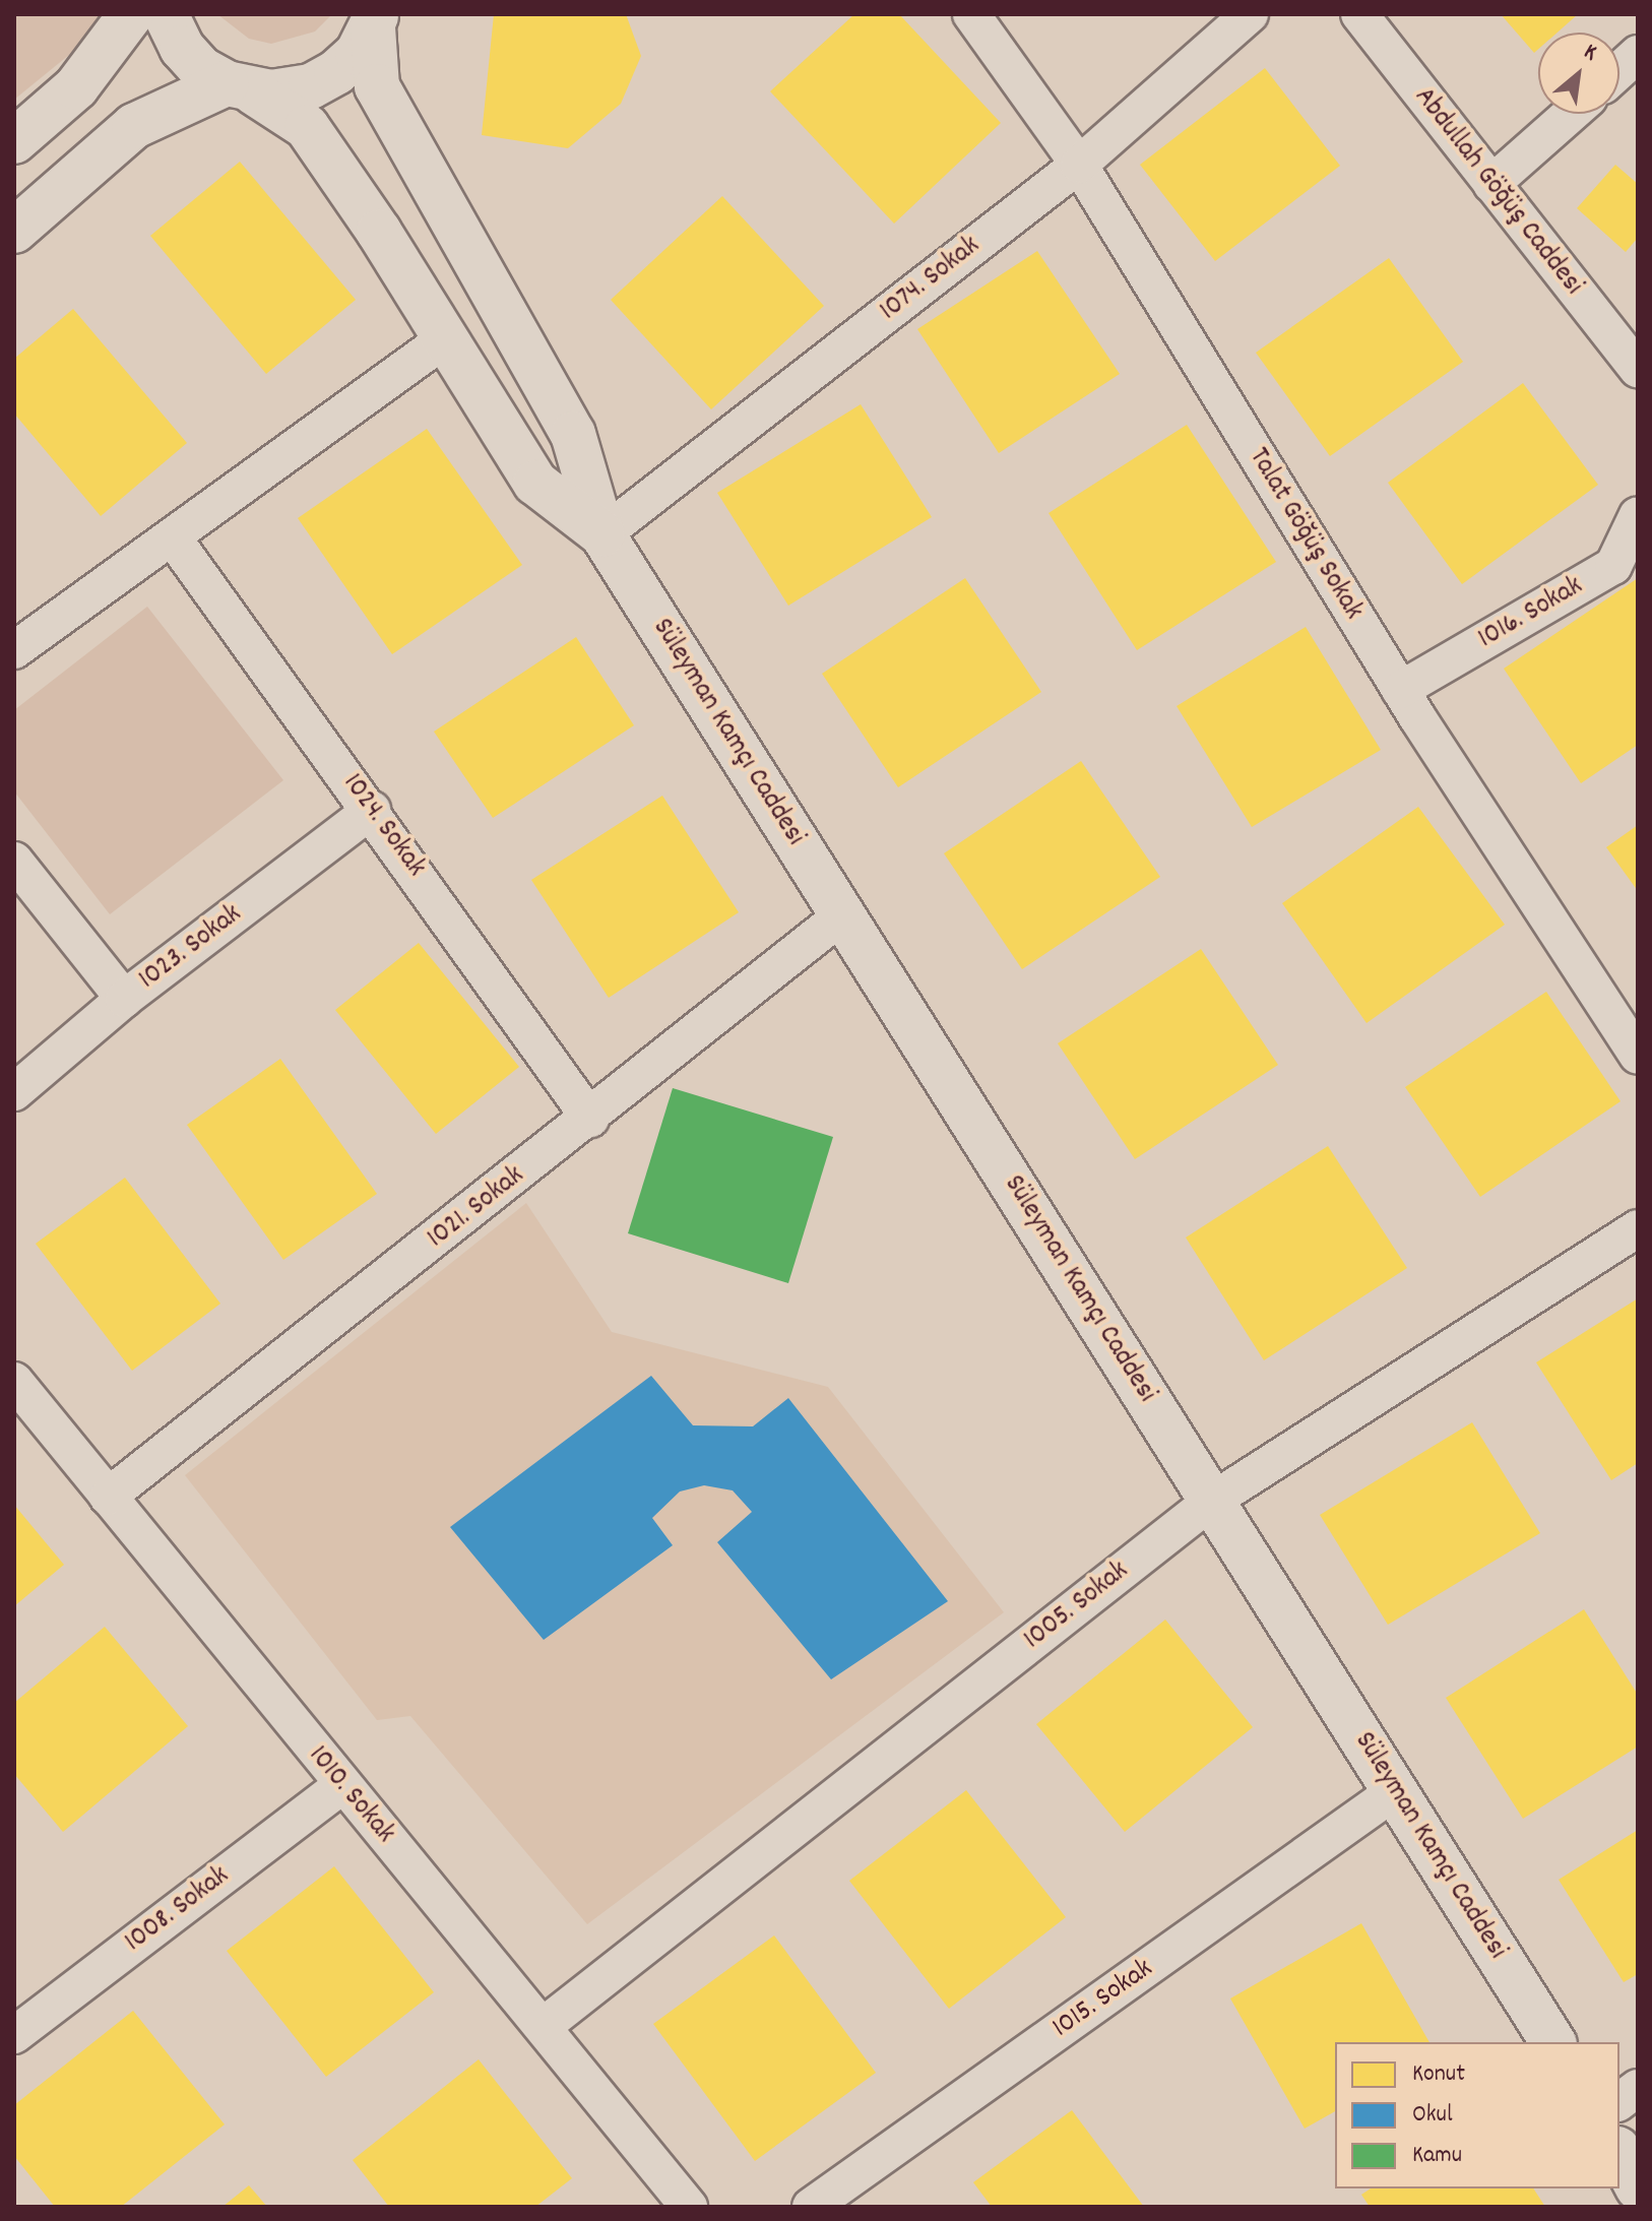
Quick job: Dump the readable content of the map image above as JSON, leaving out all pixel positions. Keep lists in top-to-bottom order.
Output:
{
  "streets": {
    "street": [
      "Abdullah Göğüş Caddesi",
      "1074. Sokak",
      "Talat Göğüş Sokak",
      "1016. Sokak",
      "Süleyman Kamçı Caddesi",
      "1024. Sokak",
      "1023. Sokak",
      "1021. Sokak",
      "1005. Sokak",
      "1010. Sokak",
      "1008. Sokak",
      "1015. Sokak"
    ]
  },
  "crossings": [
    ["1074. Sokak", "Talat Göğüş Sokak"],
    ["1074. Sokak", "Süleyman Kamçı Caddesi"],
    ["Talat Göğüş Sokak", "1016. Sokak"],
    ["Süleyman Kamçı Caddesi", "1021. Sokak"],
    ["Süleyman Kamçı Caddesi", "1005. Sokak"],
    ["Süleyman Kamçı Caddesi", "1015. Sokak"],
    ["1024. Sokak", "1023. Sokak"],
    ["1024. Sokak", "1021. Sokak"],
    ["1021. Sokak", "1010. Sokak"],
    ["1005. Sokak", "1010. Sokak"],
    ["1010. Sokak", "1008. Sokak"]
  ],
  "legend": ["Konut", "Okul", "Kamu"],
  "north": "top right"
}
